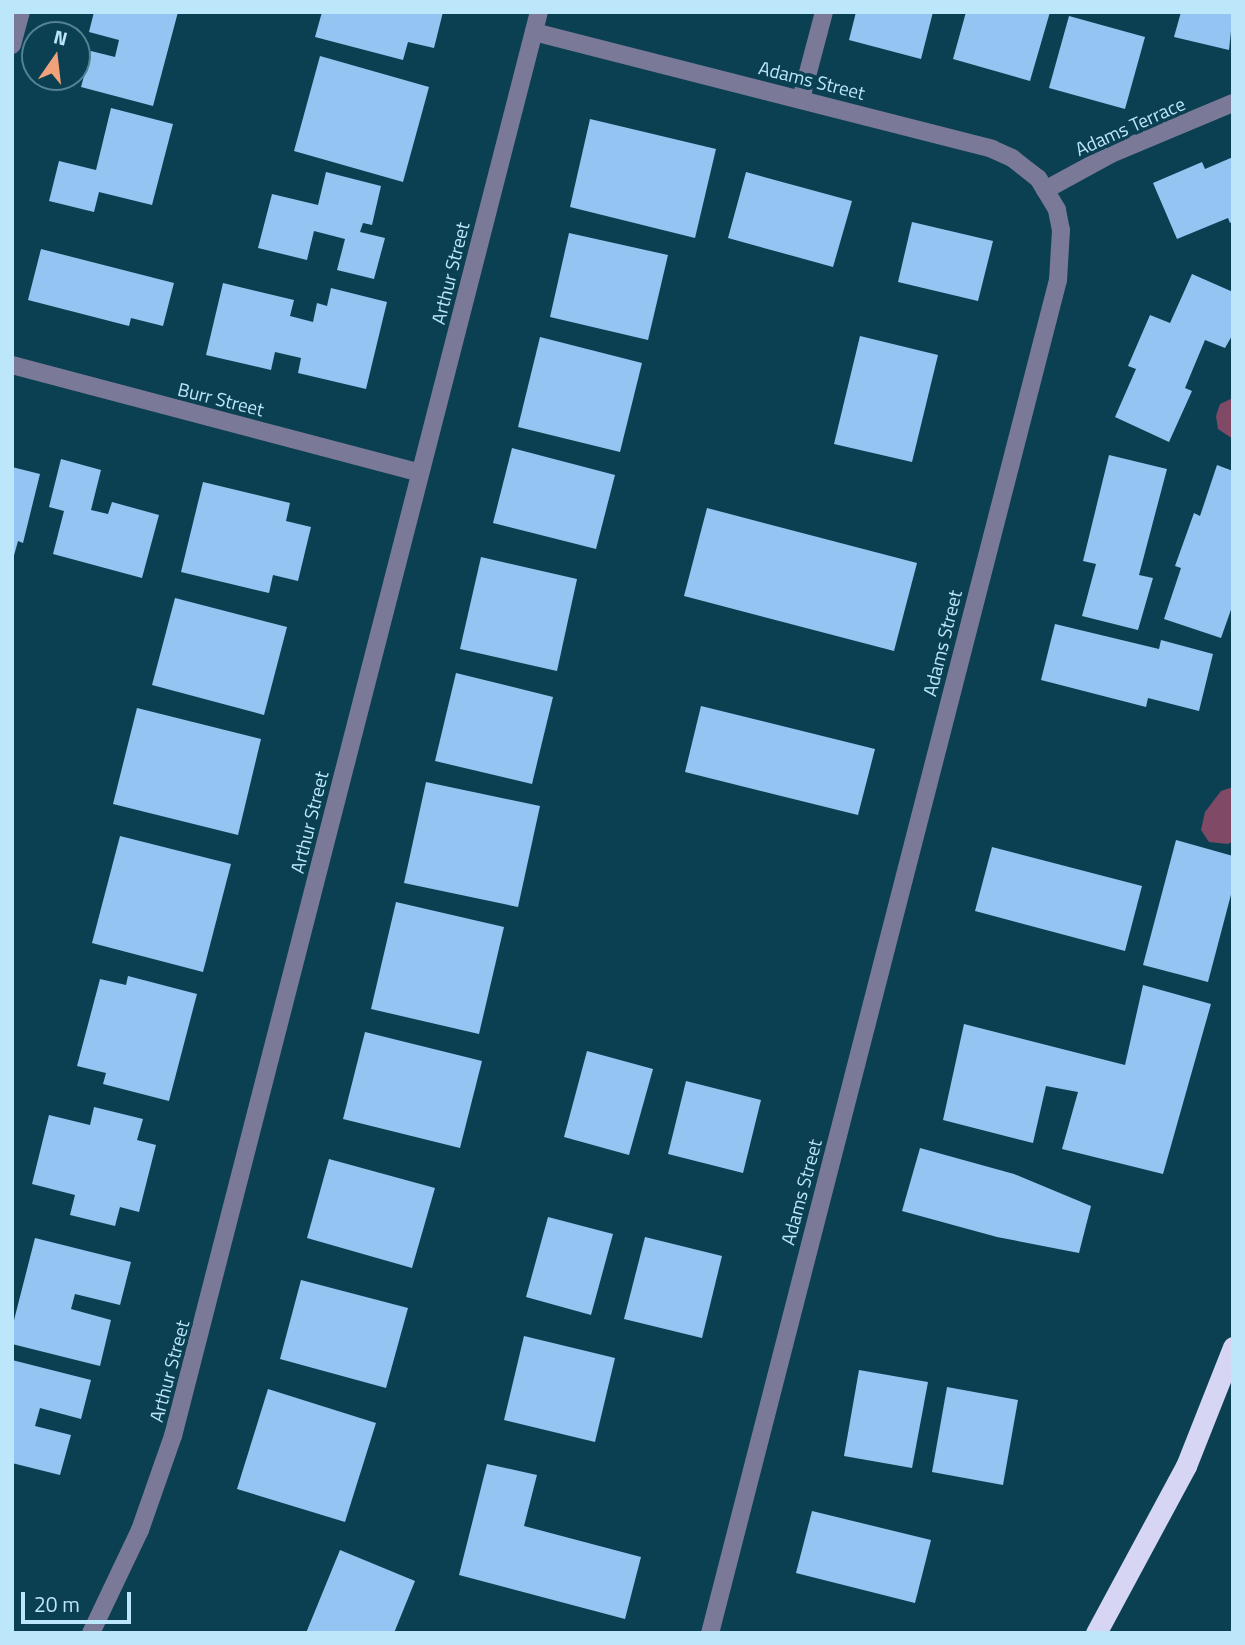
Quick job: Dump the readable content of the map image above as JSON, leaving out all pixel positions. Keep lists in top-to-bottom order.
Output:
{
  "streets": {
    "street": [
      "Adams Street",
      "Adams Terrace",
      "Arthur Street",
      "Burr Street"
    ]
  },
  "crossings": [
    ["Adams Street", "Adams Terrace"],
    ["Adams Street", "Arthur Street"],
    ["Arthur Street", "Burr Street"]
  ],
  "scale_bar": "20 m",
  "north": "top"
}
